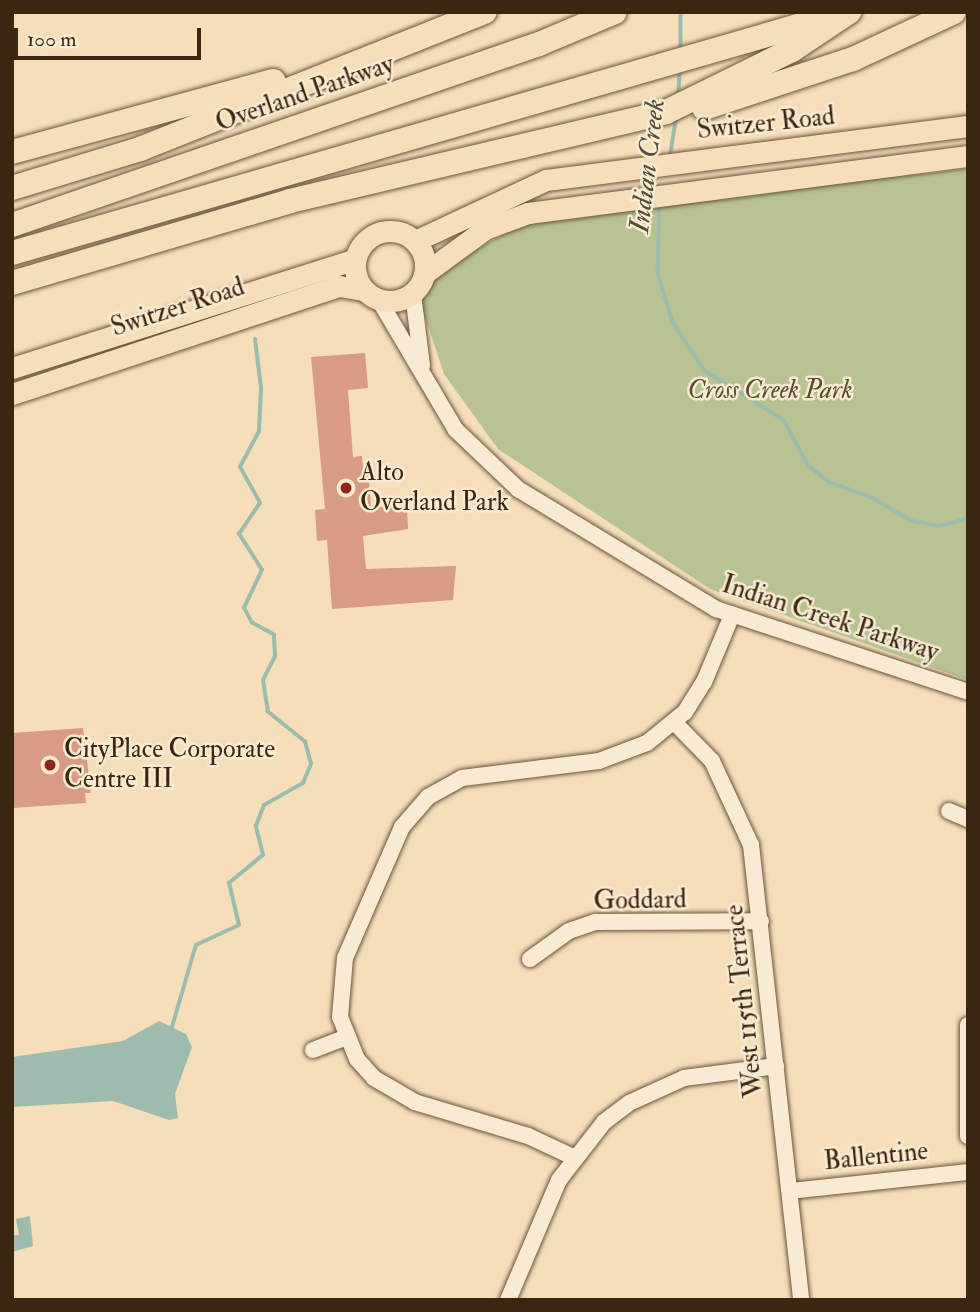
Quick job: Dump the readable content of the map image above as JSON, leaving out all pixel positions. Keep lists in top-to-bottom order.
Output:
{
  "streets": {
    "highway": ["Overland Parkway"],
    "main road": ["Switzer Road"],
    "street": [
      "Indian Creek Parkway",
      "Goddard",
      "West 115th Terrace",
      "Ballentine"
    ]
  },
  "crossings": [
    ["Switzer Road", "Indian Creek Parkway"],
    ["Goddard", "West 115th Terrace"],
    ["West 115th Terrace", "Ballentine"]
  ],
  "water": ["Indian Creek"],
  "parks": ["Cross Creek Park"],
  "places": ["Alto Overland Park", "CityPlace Corporate Centre III"],
  "scale_bar": "100 m"
}
